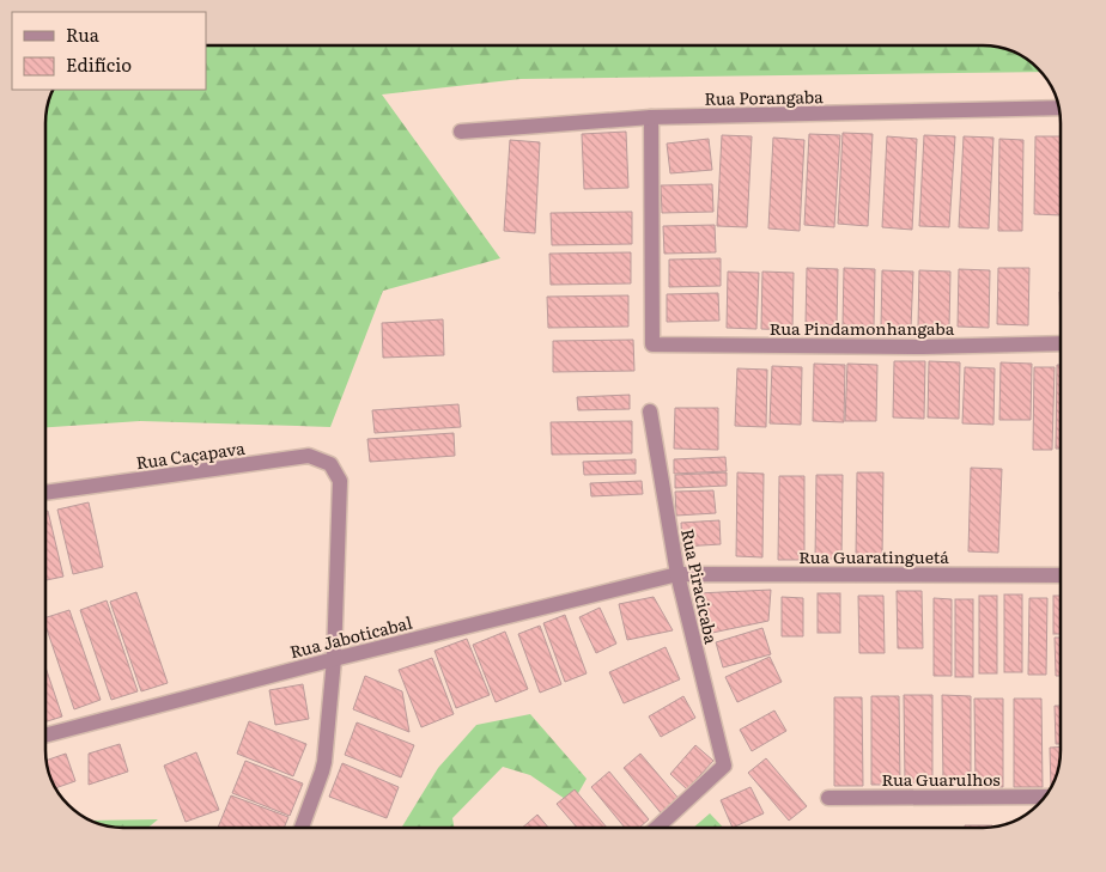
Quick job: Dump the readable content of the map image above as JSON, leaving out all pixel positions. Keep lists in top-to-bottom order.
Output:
{
  "streets": {
    "street": [
      "Rua Porangaba",
      "Rua Pindamonhangaba",
      "Rua Caçapava",
      "Rua Guaratinguetá",
      "Rua Piracicaba",
      "Rua Jaboticabal",
      "Rua Guarulhos"
    ]
  },
  "crossings": [
    ["Rua Porangaba", "Rua Pindamonhangaba"],
    ["Rua Caçapava", "Rua Jaboticabal"],
    ["Rua Guaratinguetá", "Rua Piracicaba"],
    ["Rua Guaratinguetá", "Rua Jaboticabal"],
    ["Rua Piracicaba", "Rua Jaboticabal"]
  ],
  "legend": ["Rua", "Edifício"]
}
